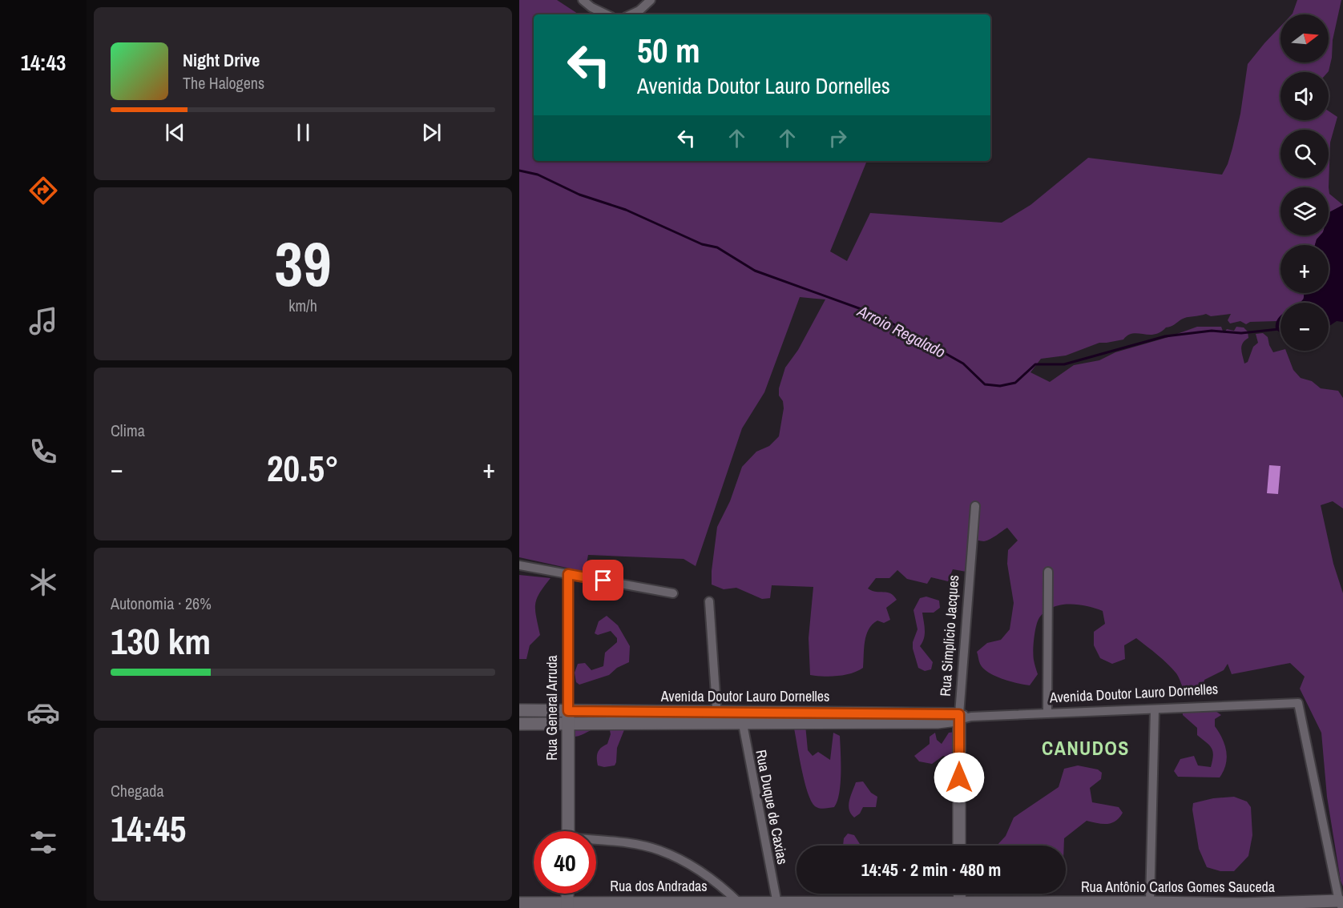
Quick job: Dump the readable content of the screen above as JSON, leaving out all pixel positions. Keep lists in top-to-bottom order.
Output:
{
  "streets": {
    "street": [
      "Rua Simplicio Jacques",
      "Avenida Doutor Lauro Dornelles",
      "Rua General Arruda",
      "Rua Duque de Caxias",
      "Rua dos Andradas",
      "Rua Antônio Carlos Gomes Sauceda"
    ]
  },
  "crossings": [
    ["Rua Simplicio Jacques", "Avenida Doutor Lauro Dornelles"],
    ["Avenida Doutor Lauro Dornelles", "Rua General Arruda"],
    ["Avenida Doutor Lauro Dornelles", "Rua Duque de Caxias"],
    ["Avenida Doutor Lauro Dornelles", "Rua Antônio Carlos Gomes Sauceda"],
    ["Rua Duque de Caxias", "Rua dos Andradas"],
    ["Rua Duque de Caxias", "Rua Antônio Carlos Gomes Sauceda"],
    ["Rua dos Andradas", "Rua Antônio Carlos Gomes Sauceda"]
  ],
  "districts": ["CANUDOS"],
  "water": ["Arroio Regalado"],
  "north": "right",
  "page": {
    "tabs": "14:43",
    "map_buttons": ["+", "−"],
    "turn": ["50 m", "Avenida Doutor Lauro Dornelles"],
    "song": ["Night Drive", "The Halogens"],
    "tile": [
      ["39", "km/h"],
      "Clima",
      ["Autonomia · 26%", "130 km"],
      ["Chegada", "14:45"]
    ],
    "heat": ["−", "20.5°", "+"],
    "limit": "40",
    "trip": "14:45 · 2 min · 480 m"
  }
}
